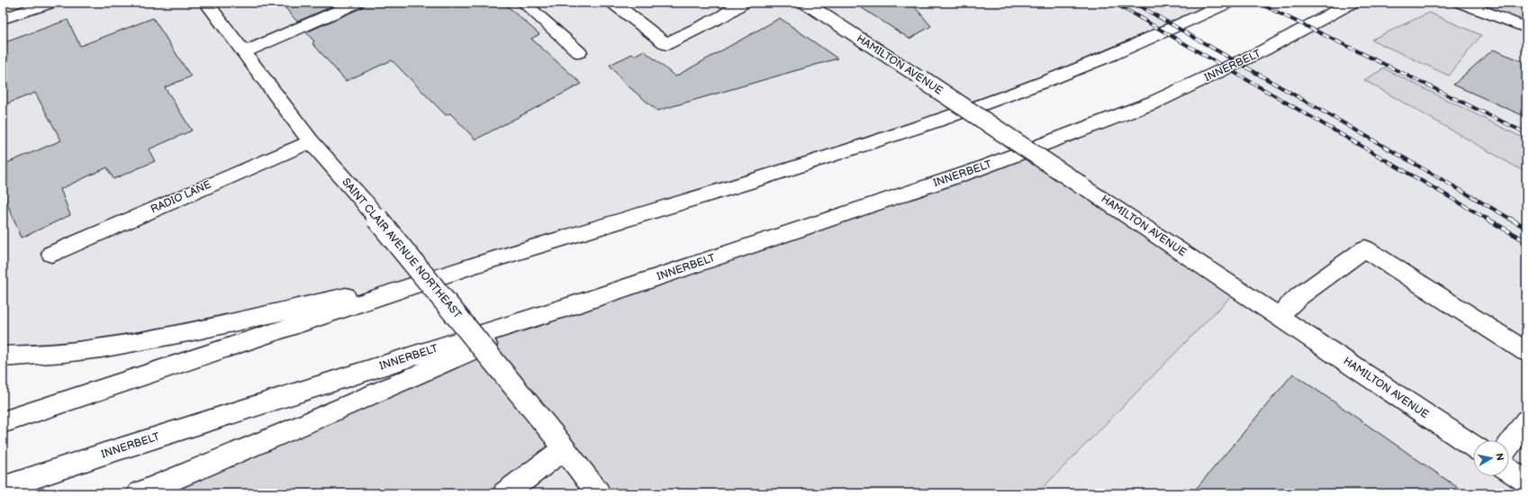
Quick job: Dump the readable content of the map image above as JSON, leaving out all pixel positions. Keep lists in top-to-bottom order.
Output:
{
  "streets": {
    "main road": [
      "HAMILTON AVENUE",
      "INNERBELT",
      "RADIO LANE",
      "SAINT CLAIR AVENUE NORTHEAST"
    ]
  },
  "crossings": [
    ["RADIO LANE", "SAINT CLAIR AVENUE NORTHEAST"]
  ],
  "north": "right"
}
